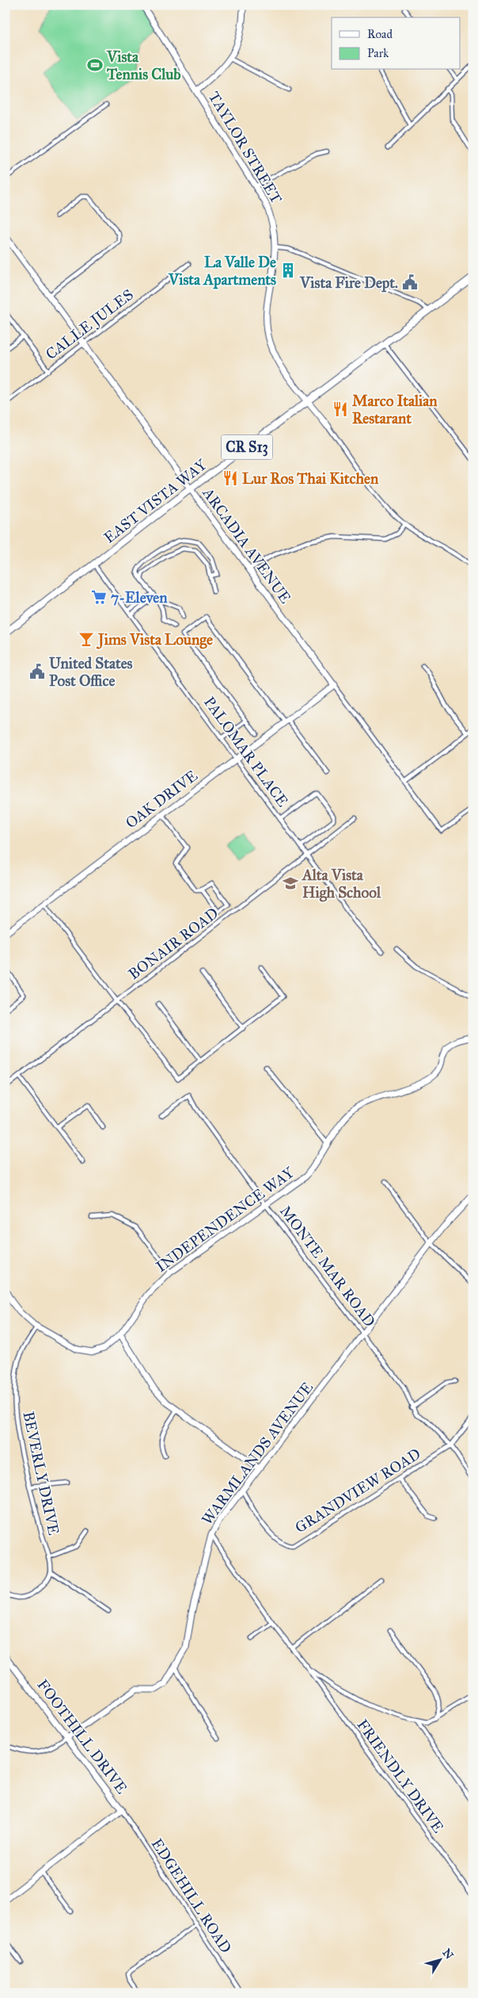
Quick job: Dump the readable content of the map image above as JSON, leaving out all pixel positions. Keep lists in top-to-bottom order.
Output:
{
  "streets": {
    "main road": ["CR S13", "EAST VISTA WAY"],
    "street": [
      "TAYLOR STREET",
      "CALLE JULES",
      "ARCADIA AVENUE",
      "PALOMAR PLACE",
      "OAK DRIVE",
      "BONAIR ROAD",
      "INDEPENDENCE WAY",
      "MONTE MAR ROAD",
      "WARMLANDS AVENUE",
      "BEVERLY DRIVE",
      "GRANDVIEW ROAD",
      "FOOTHILL DRIVE",
      "FRIENDLY DRIVE",
      "EDGEHILL ROAD"
    ]
  },
  "crossings": [
    ["TAYLOR STREET", "EAST VISTA WAY"],
    ["CALLE JULES", "ARCADIA AVENUE"],
    ["EAST VISTA WAY", "ARCADIA AVENUE"],
    ["EAST VISTA WAY", "PALOMAR PLACE"],
    ["ARCADIA AVENUE", "OAK DRIVE"],
    ["PALOMAR PLACE", "OAK DRIVE"],
    ["PALOMAR PLACE", "BONAIR ROAD"],
    ["INDEPENDENCE WAY", "MONTE MAR ROAD"],
    ["INDEPENDENCE WAY", "BEVERLY DRIVE"],
    ["MONTE MAR ROAD", "WARMLANDS AVENUE"],
    ["MONTE MAR ROAD", "GRANDVIEW ROAD"],
    ["WARMLANDS AVENUE", "GRANDVIEW ROAD"],
    ["WARMLANDS AVENUE", "FOOTHILL DRIVE"],
    ["FOOTHILL DRIVE", "EDGEHILL ROAD"]
  ],
  "places": {
    "sports": ["Vista Tennis Club"],
    "building": ["La Valle De Vista Apartments"],
    "public building": ["Vista Fire Dept.", "United States Post Office"],
    "restaurant": ["Marco Italian Restarant", "Lur Ros Thai Kitchen"],
    "supermarket": ["7-Eleven"],
    "bar": ["Jims Vista Lounge"],
    "school or university": ["Alta Vista High School"]
  },
  "legend": ["Road", "Park"],
  "north": "top right"
}
